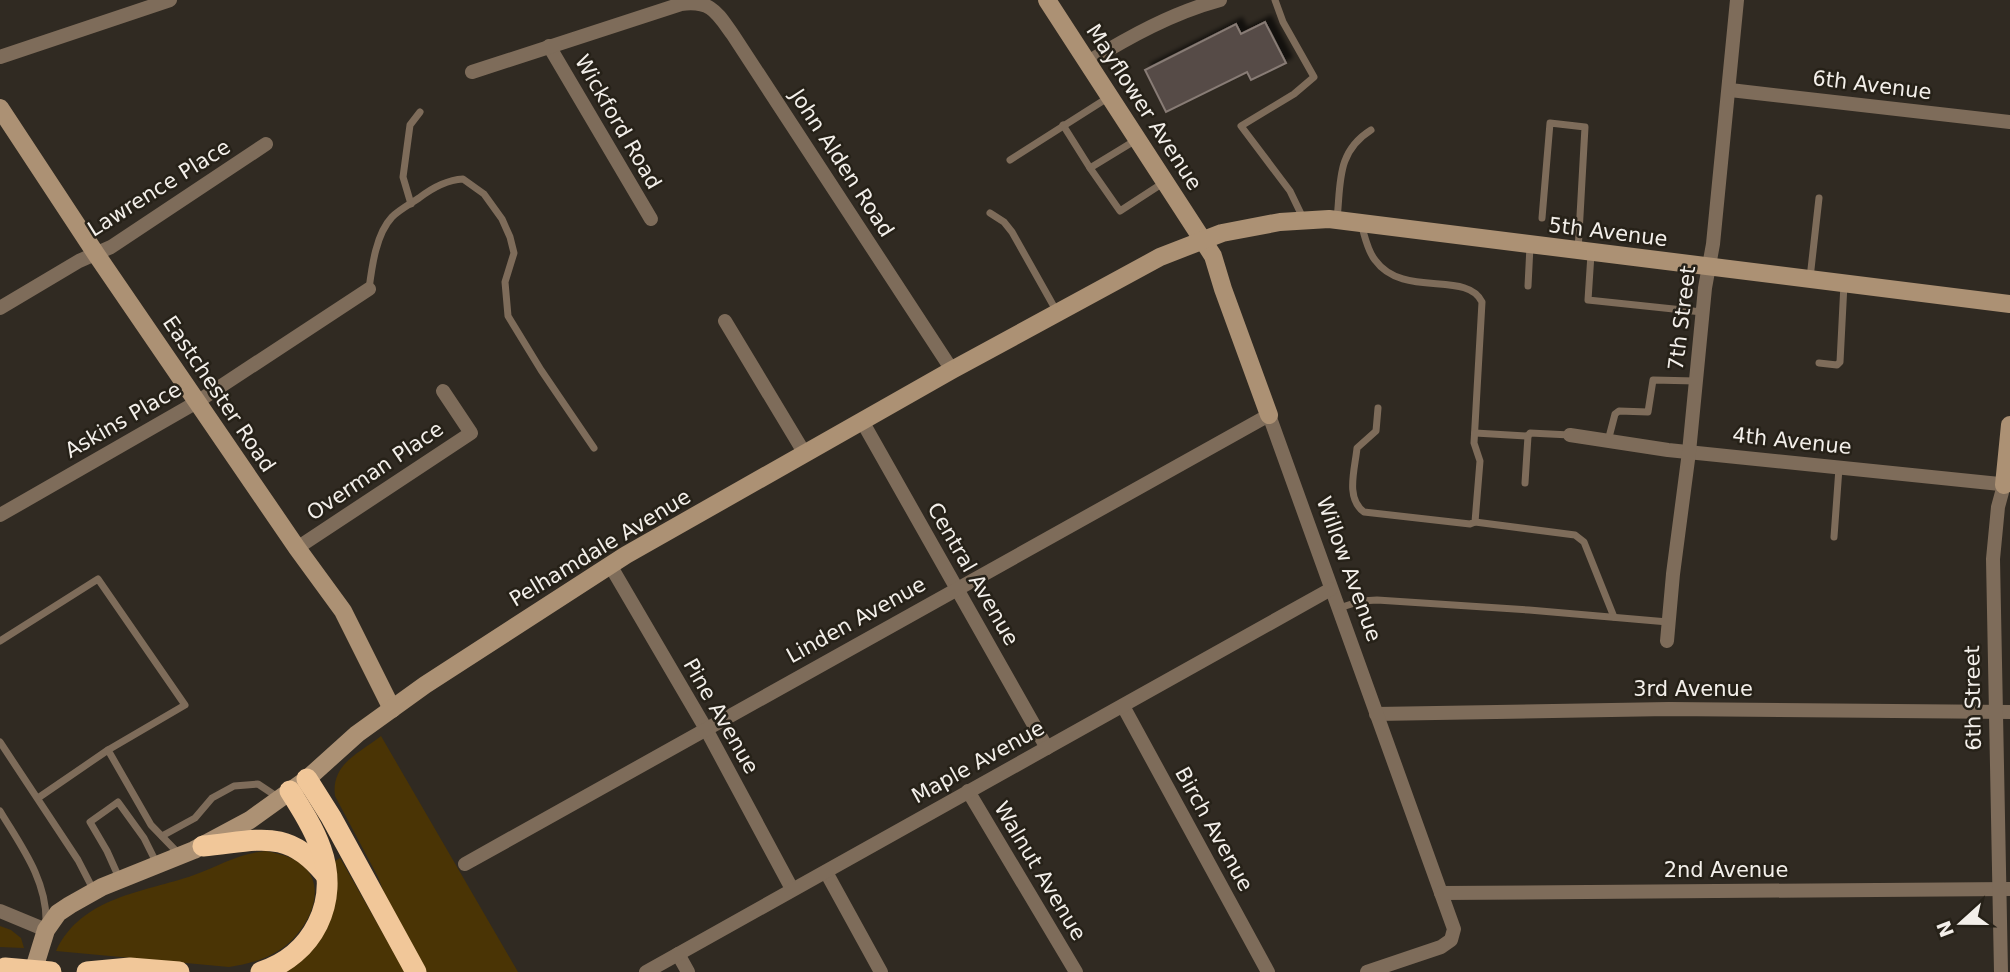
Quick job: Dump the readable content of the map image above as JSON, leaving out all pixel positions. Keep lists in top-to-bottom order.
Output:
{
  "streets": {
    "street": [
      "6th Avenue",
      "Mayflower Avenue",
      "Wickford Road",
      "John Alden Road",
      "Lawrence Place",
      "5th Avenue",
      "7th Street",
      "Eastchester Road",
      "Askins Place",
      "4th Avenue",
      "Overman Place",
      "Pelhamdale Avenue",
      "Willow Avenue",
      "Central Avenue",
      "Linden Avenue",
      "3rd Avenue",
      "6th Street",
      "Pine Avenue",
      "Maple Avenue",
      "Birch Avenue",
      "2nd Avenue",
      "Walnut Avenue"
    ]
  },
  "crossings": [
    ["6th Avenue", "7th Street"],
    ["Mayflower Avenue", "5th Avenue"],
    ["Mayflower Avenue", "Pelhamdale Avenue"],
    ["Mayflower Avenue", "Willow Avenue"],
    ["Wickford Road", "John Alden Road"],
    ["John Alden Road", "Pelhamdale Avenue"],
    ["Lawrence Place", "Eastchester Road"],
    ["5th Avenue", "7th Street"],
    ["5th Avenue", "Pelhamdale Avenue"],
    ["5th Avenue", "Willow Avenue"],
    ["7th Street", "4th Avenue"],
    ["Eastchester Road", "Askins Place"],
    ["Eastchester Road", "Overman Place"],
    ["Eastchester Road", "Pelhamdale Avenue"],
    ["4th Avenue", "6th Street"],
    ["Pelhamdale Avenue", "Willow Avenue"],
    ["Pelhamdale Avenue", "Central Avenue"],
    ["Pelhamdale Avenue", "Pine Avenue"],
    ["Willow Avenue", "Linden Avenue"],
    ["Willow Avenue", "3rd Avenue"],
    ["Willow Avenue", "Maple Avenue"],
    ["Willow Avenue", "2nd Avenue"],
    ["Central Avenue", "Linden Avenue"],
    ["Central Avenue", "Maple Avenue"],
    ["Linden Avenue", "Pine Avenue"],
    ["3rd Avenue", "6th Street"],
    ["6th Street", "2nd Avenue"],
    ["Pine Avenue", "Maple Avenue"],
    ["Maple Avenue", "Birch Avenue"],
    ["Maple Avenue", "Walnut Avenue"]
  ],
  "north": "left"
}
